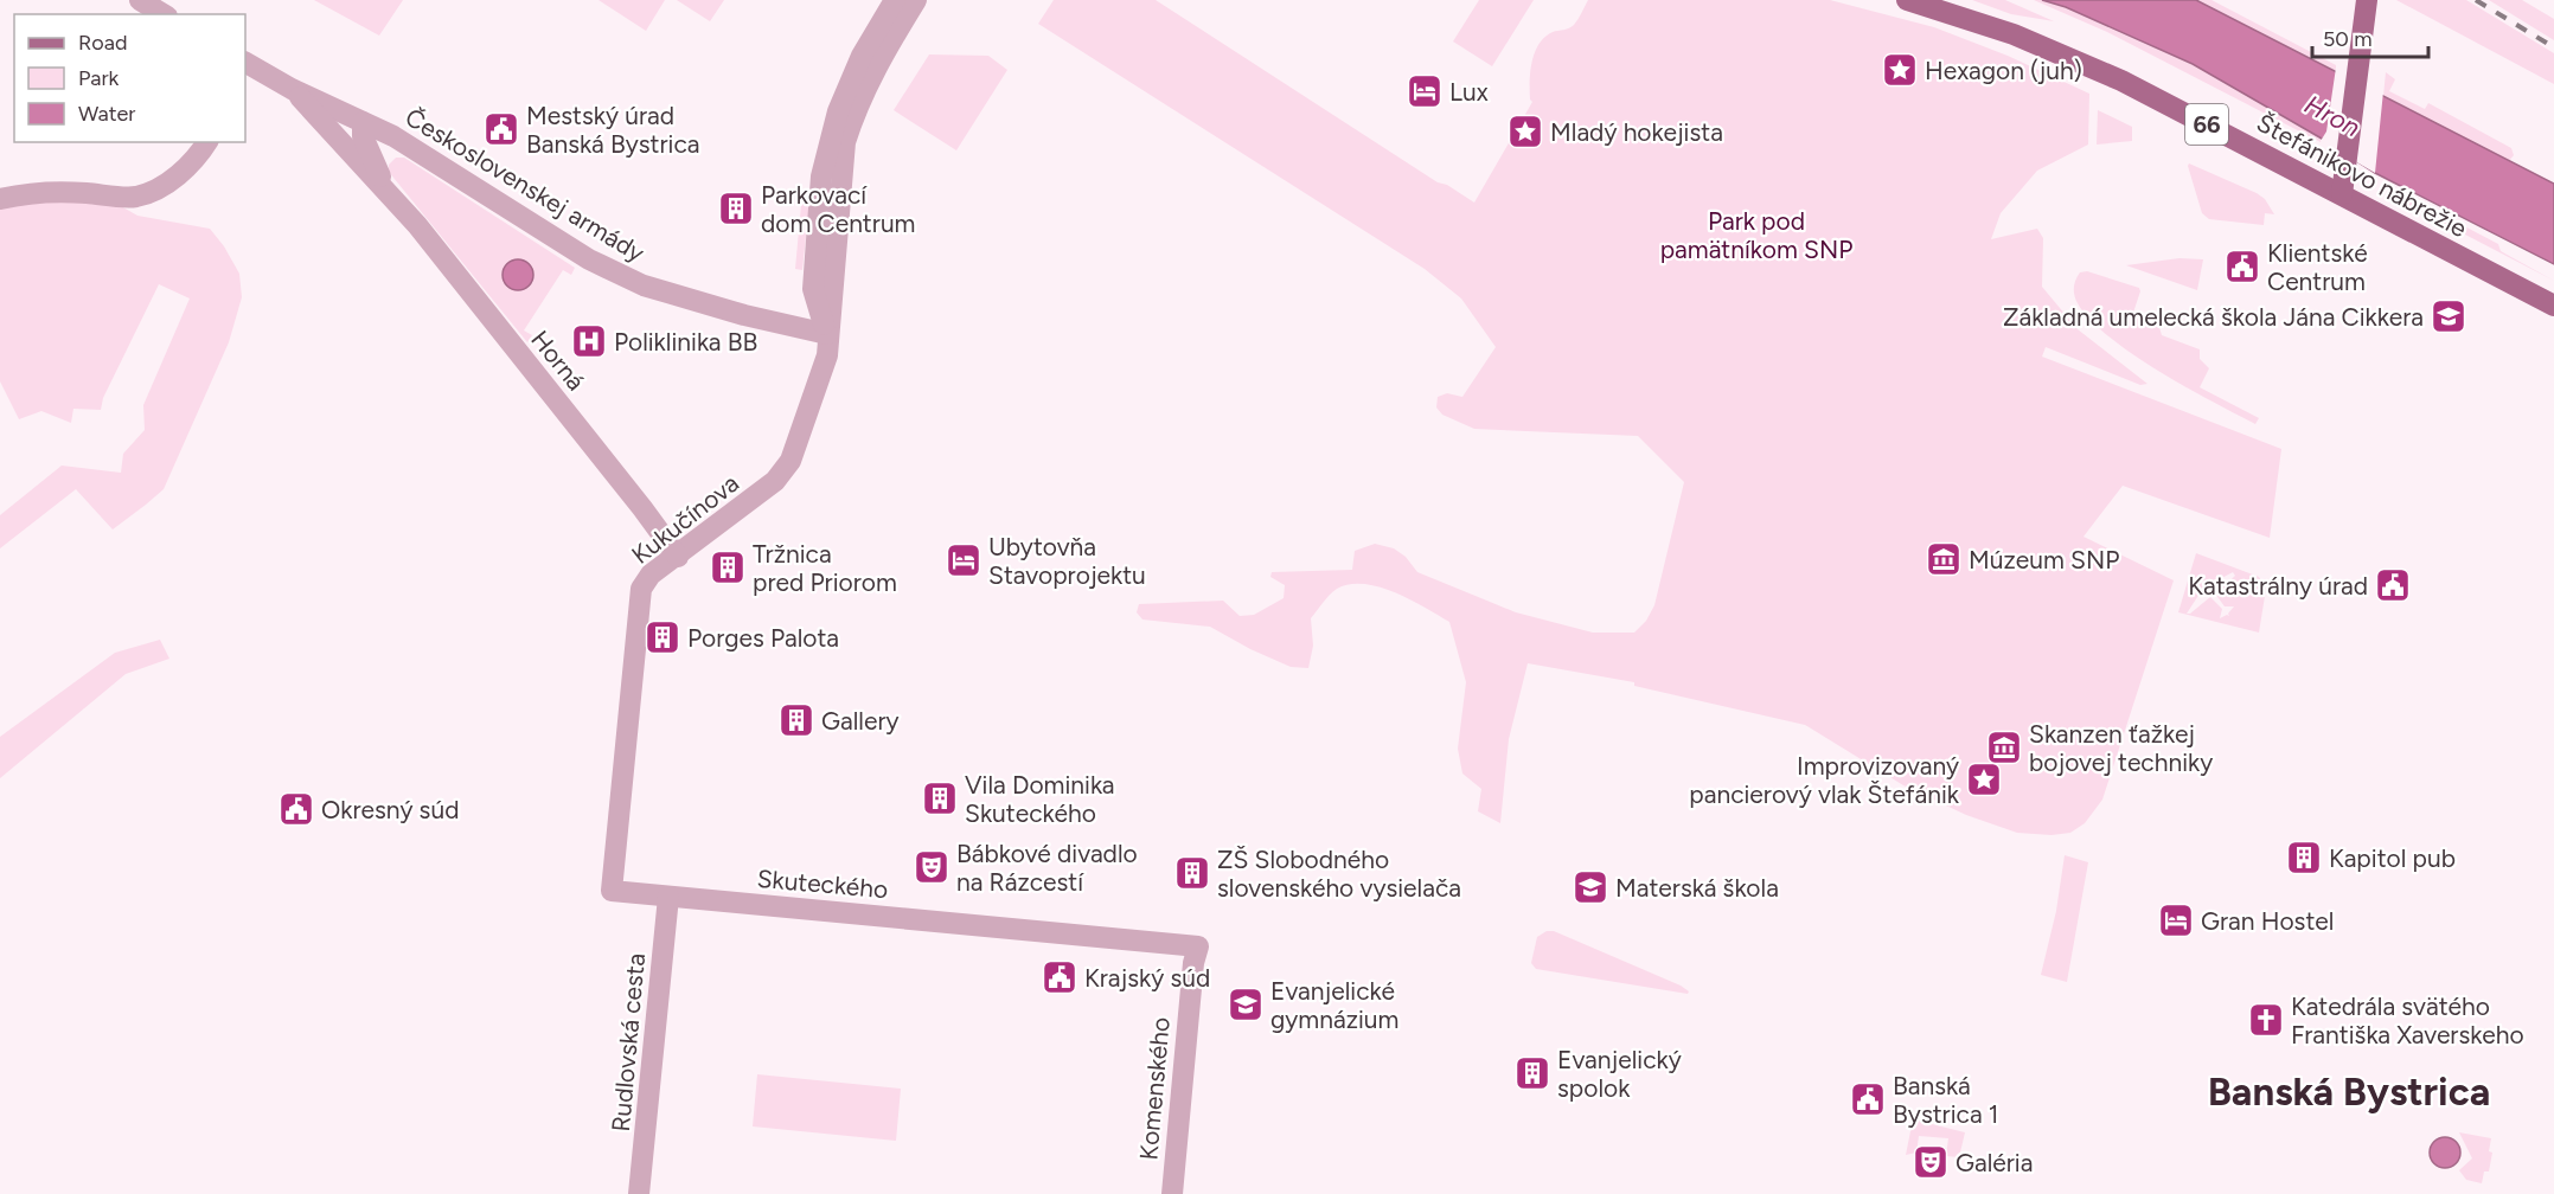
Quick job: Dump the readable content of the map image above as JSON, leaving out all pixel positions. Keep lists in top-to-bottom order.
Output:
{
  "streets": {
    "main road": ["66", "Štefánikovo nábrežie"],
    "street": [
      "Československej armády",
      "Horná",
      "Kukučínova",
      "Skuteckého",
      "Rudlovská cesta",
      "Komenského"
    ]
  },
  "crossings": [
    ["Československej armády", "Horná"],
    ["Československej armády", "Kukučínova"],
    ["Horná", "Kukučínova"],
    ["Kukučínova", "Skuteckého"],
    ["Skuteckého", "Rudlovská cesta"],
    ["Skuteckého", "Komenského"]
  ],
  "districts": ["Banská Bystrica"],
  "water": ["Hron"],
  "parks": ["Park pod pamätníkom SNP"],
  "places": {
    "place": ["Hexagon (juh)", "Mladý hokejista", "Improvizovaný pancierový vlak Štefánik"],
    "hotel": ["Lux", "Ubytovňa Stavoprojektu", "Gran Hostel"],
    "public building": [
      "Mestský úrad Banská Bystrica",
      "Klientské Centrum",
      "Katastrálny úrad",
      "Okresný súd",
      "Krajský súd",
      "Banská Bystrica 1"
    ],
    "building": [
      "Parkovací dom Centrum",
      "Tržnica pred Priorom",
      "Porges Palota",
      "Gallery",
      "Vila Dominika Skuteckého",
      "Kapitol pub",
      "ZŠ Slobodného slovenského vysielača",
      "Evanjelický spolok"
    ],
    "school or university": ["Základná umelecká škola Jána Cikkera", "Materská škola", "Evanjelické gymnázium"],
    "hospital": ["Poliklinika BB"],
    "museum": ["Múzeum SNP", "Skanzen ťažkej bojovej techniky"],
    "theatre": ["Bábkové divadlo na Rázcestí", "Galéria"],
    "church": ["Katedrála svätého Františka Xaverskeho"]
  },
  "legend": ["Road", "Park", "Water"],
  "scale_bar": "50 m"
}
